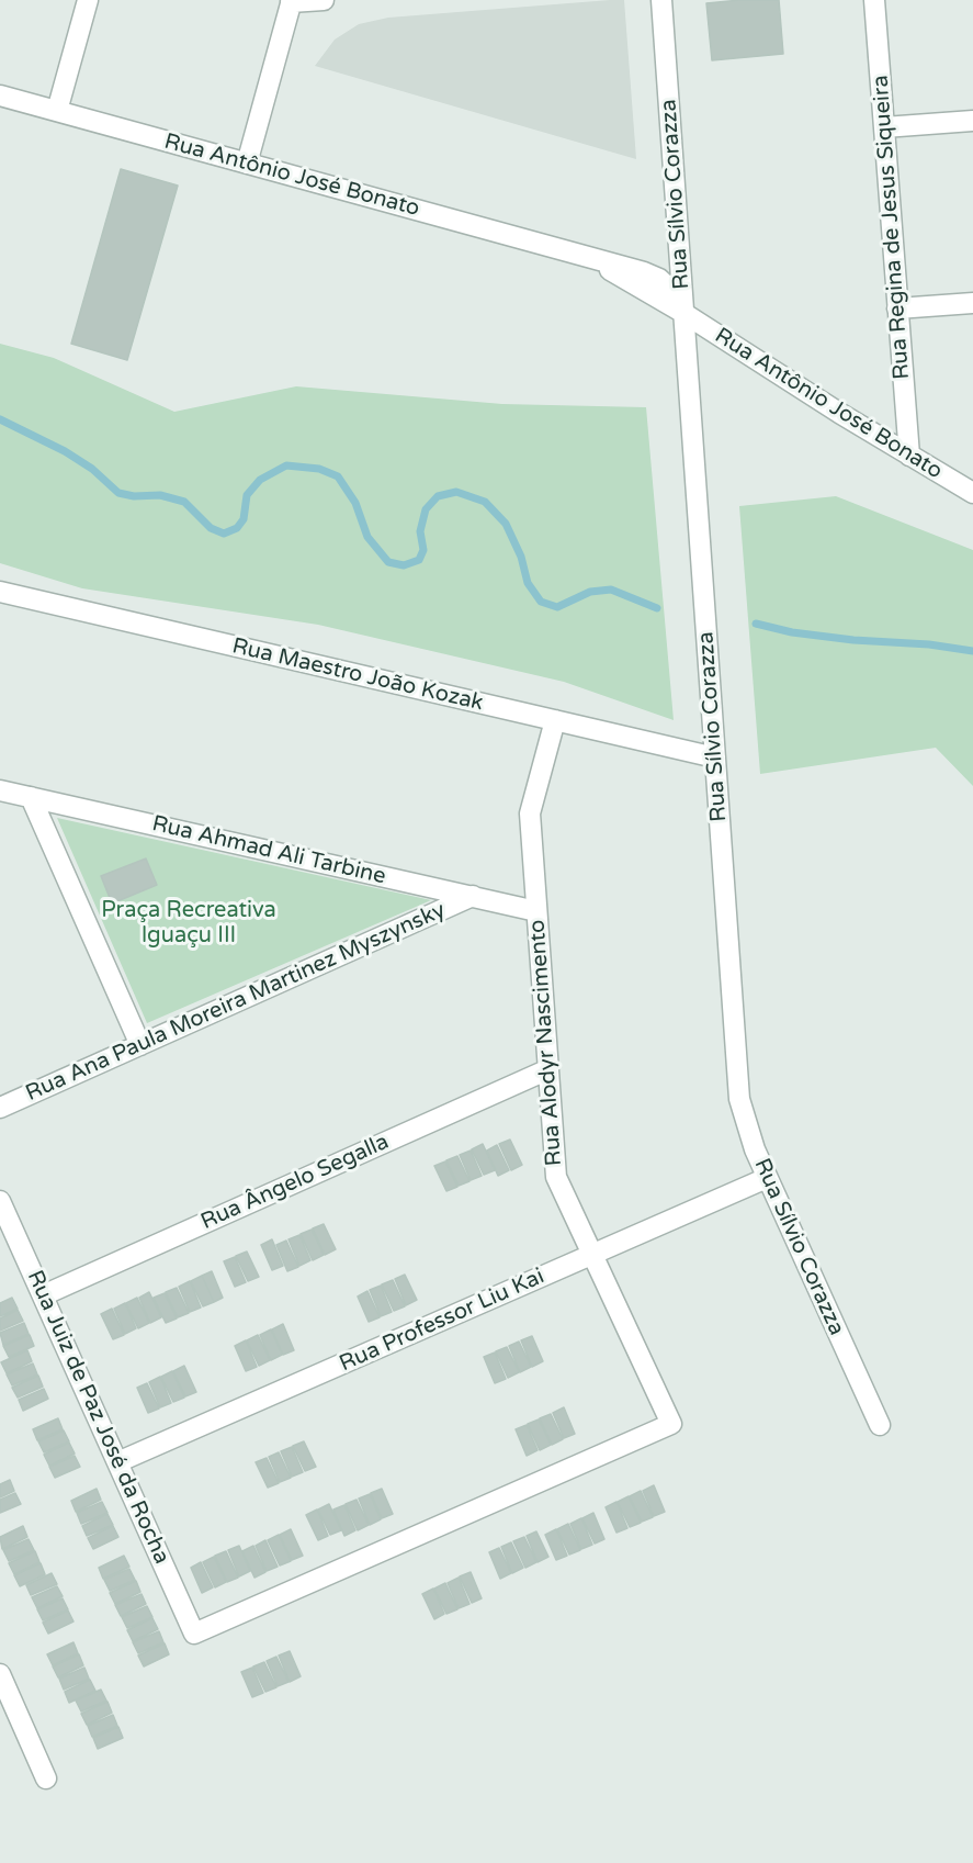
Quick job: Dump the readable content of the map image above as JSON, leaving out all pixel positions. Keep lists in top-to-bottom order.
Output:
{
  "streets": {
    "street": [
      "Rua Antônio José Bonato",
      "Rua Sílvio Corazza",
      "Rua Regina de Jesus Siqueira",
      "Rua Maestro João Kozak",
      "Rua Ahmad Ali Tarbine",
      "Rua Ana Paula Moreira Martinez Myszynsky",
      "Rua Alodyr Nascimento",
      "Rua Ângelo Segalla",
      "Rua Professor Liu Kai",
      "Rua Juiz de Paz José da Rocha"
    ]
  },
  "crossings": [
    ["Rua Antônio José Bonato", "Rua Sílvio Corazza"],
    ["Rua Antônio José Bonato", "Rua Regina de Jesus Siqueira"],
    ["Rua Sílvio Corazza", "Rua Maestro João Kozak"],
    ["Rua Sílvio Corazza", "Rua Professor Liu Kai"],
    ["Rua Maestro João Kozak", "Rua Alodyr Nascimento"],
    ["Rua Ahmad Ali Tarbine", "Rua Ana Paula Moreira Martinez Myszynsky"],
    ["Rua Ahmad Ali Tarbine", "Rua Alodyr Nascimento"],
    ["Rua Alodyr Nascimento", "Rua Ângelo Segalla"],
    ["Rua Alodyr Nascimento", "Rua Professor Liu Kai"],
    ["Rua Alodyr Nascimento", "Rua Juiz de Paz José da Rocha"],
    ["Rua Ângelo Segalla", "Rua Juiz de Paz José da Rocha"],
    ["Rua Professor Liu Kai", "Rua Juiz de Paz José da Rocha"]
  ],
  "parks": ["Praça Recreativa Iguaçu III"]
}
